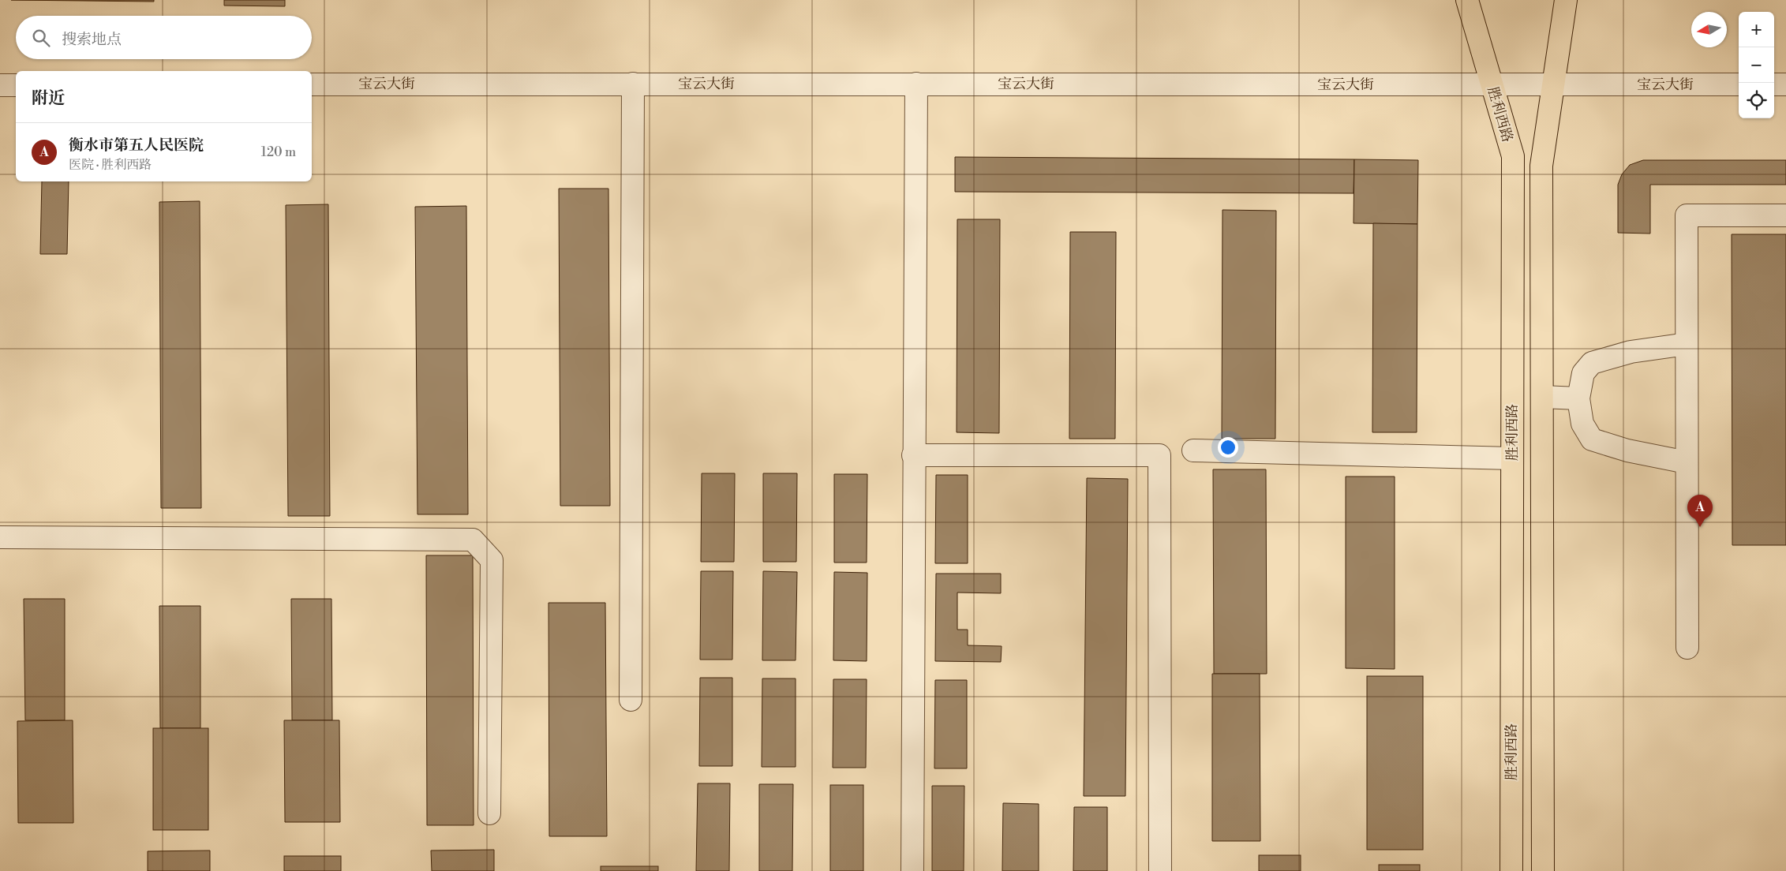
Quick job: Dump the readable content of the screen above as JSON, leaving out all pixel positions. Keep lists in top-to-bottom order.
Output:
{
  "streets": {
    "main road": ["胜利西路"],
    "street": ["宝云大街"]
  },
  "crossings": [
    ["宝云大街", "胜利西路"]
  ],
  "north": "left",
  "page": {
    "map_buttons": ["+", "−"],
    "search": "搜索地点",
    "heading": "附近",
    "list": [
      {
        "mark": "A",
        "name": "衡水市第五人民医院",
        "note": "医院 · 胜利西路",
        "value": "120 m"
      }
    ],
    "pins": "A"
  }
}
